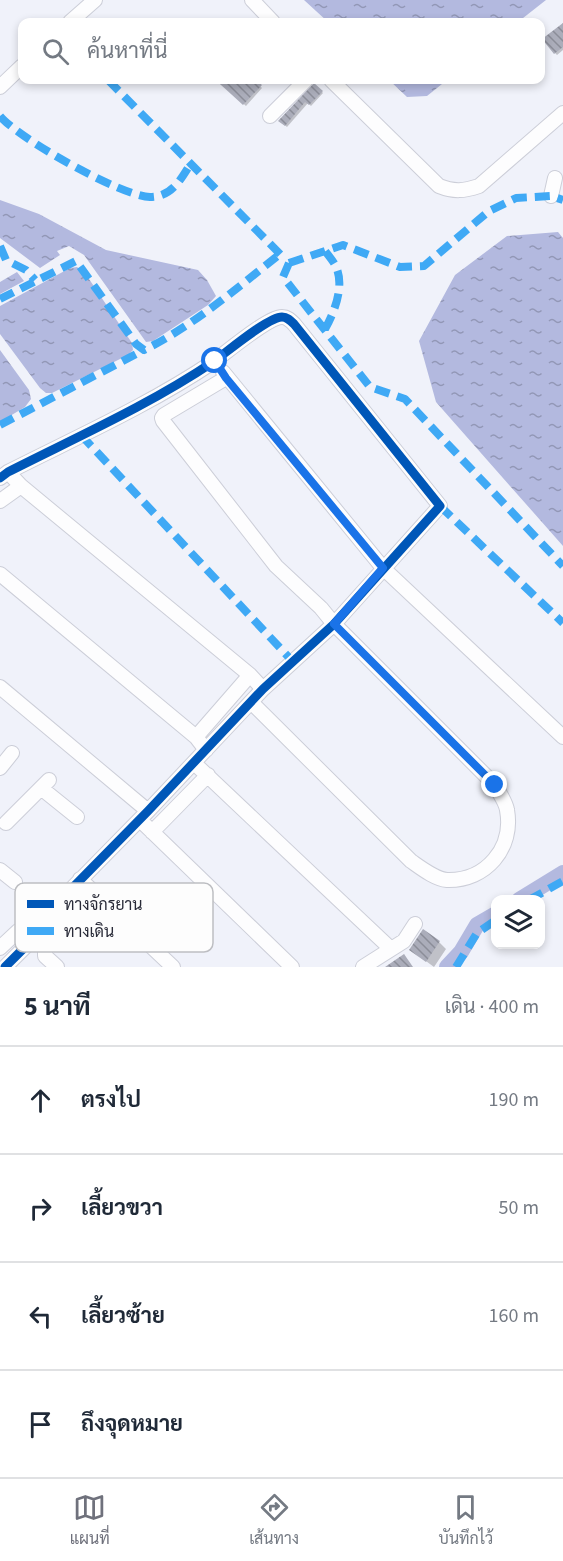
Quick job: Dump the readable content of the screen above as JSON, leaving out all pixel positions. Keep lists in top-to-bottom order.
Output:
{
  "legend": ["ทางจักรยาน", "ทางเดิน"],
  "page": {
    "search": "ค้นหาที่นี่",
    "heading": ["5 นาที", "เดิน · 400 m"],
    "list": [
      ["ตรงไป", "190 m"],
      ["เลี้ยวขวา", "50 m"],
      ["เลี้ยวซ้าย", "160 m"],
      "ถึงจุดหมาย"
    ],
    "nav": ["แผนที่", "เส้นทาง", "บันทึกไว้"]
  }
}
